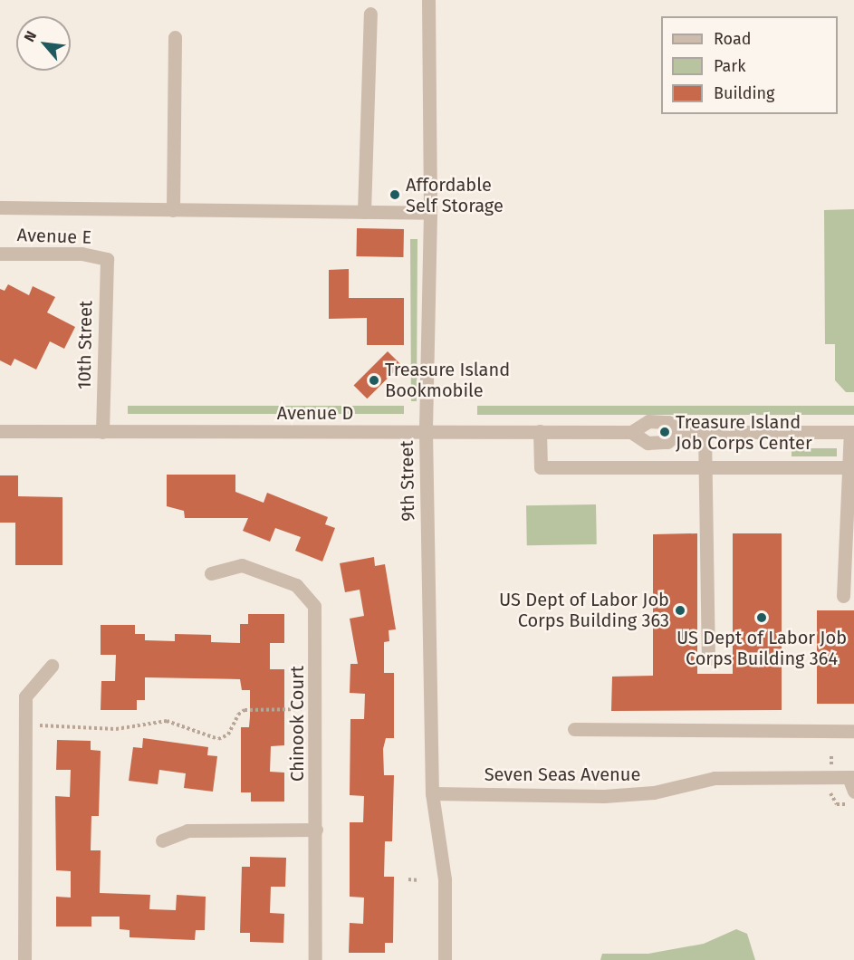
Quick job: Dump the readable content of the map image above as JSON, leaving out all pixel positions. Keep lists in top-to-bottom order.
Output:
{
  "streets": {
    "street": [
      "Avenue E",
      "10th Street",
      "Avenue D",
      "9th Street",
      "Chinook Court",
      "Seven Seas Avenue"
    ]
  },
  "crossings": [
    ["Avenue E", "10th Street"],
    ["10th Street", "Avenue D"],
    ["Avenue D", "9th Street"],
    ["9th Street", "Seven Seas Avenue"]
  ],
  "places": [
    "Affordable Self Storage",
    "Treasure Island Bookmobile",
    "Treasure Island Job Corps Center",
    "US Dept of Labor Job Corps Building 363",
    "US Dept of Labor Job Corps Building 364"
  ],
  "legend": ["Road", "Park", "Building"],
  "north": "top left"
}
